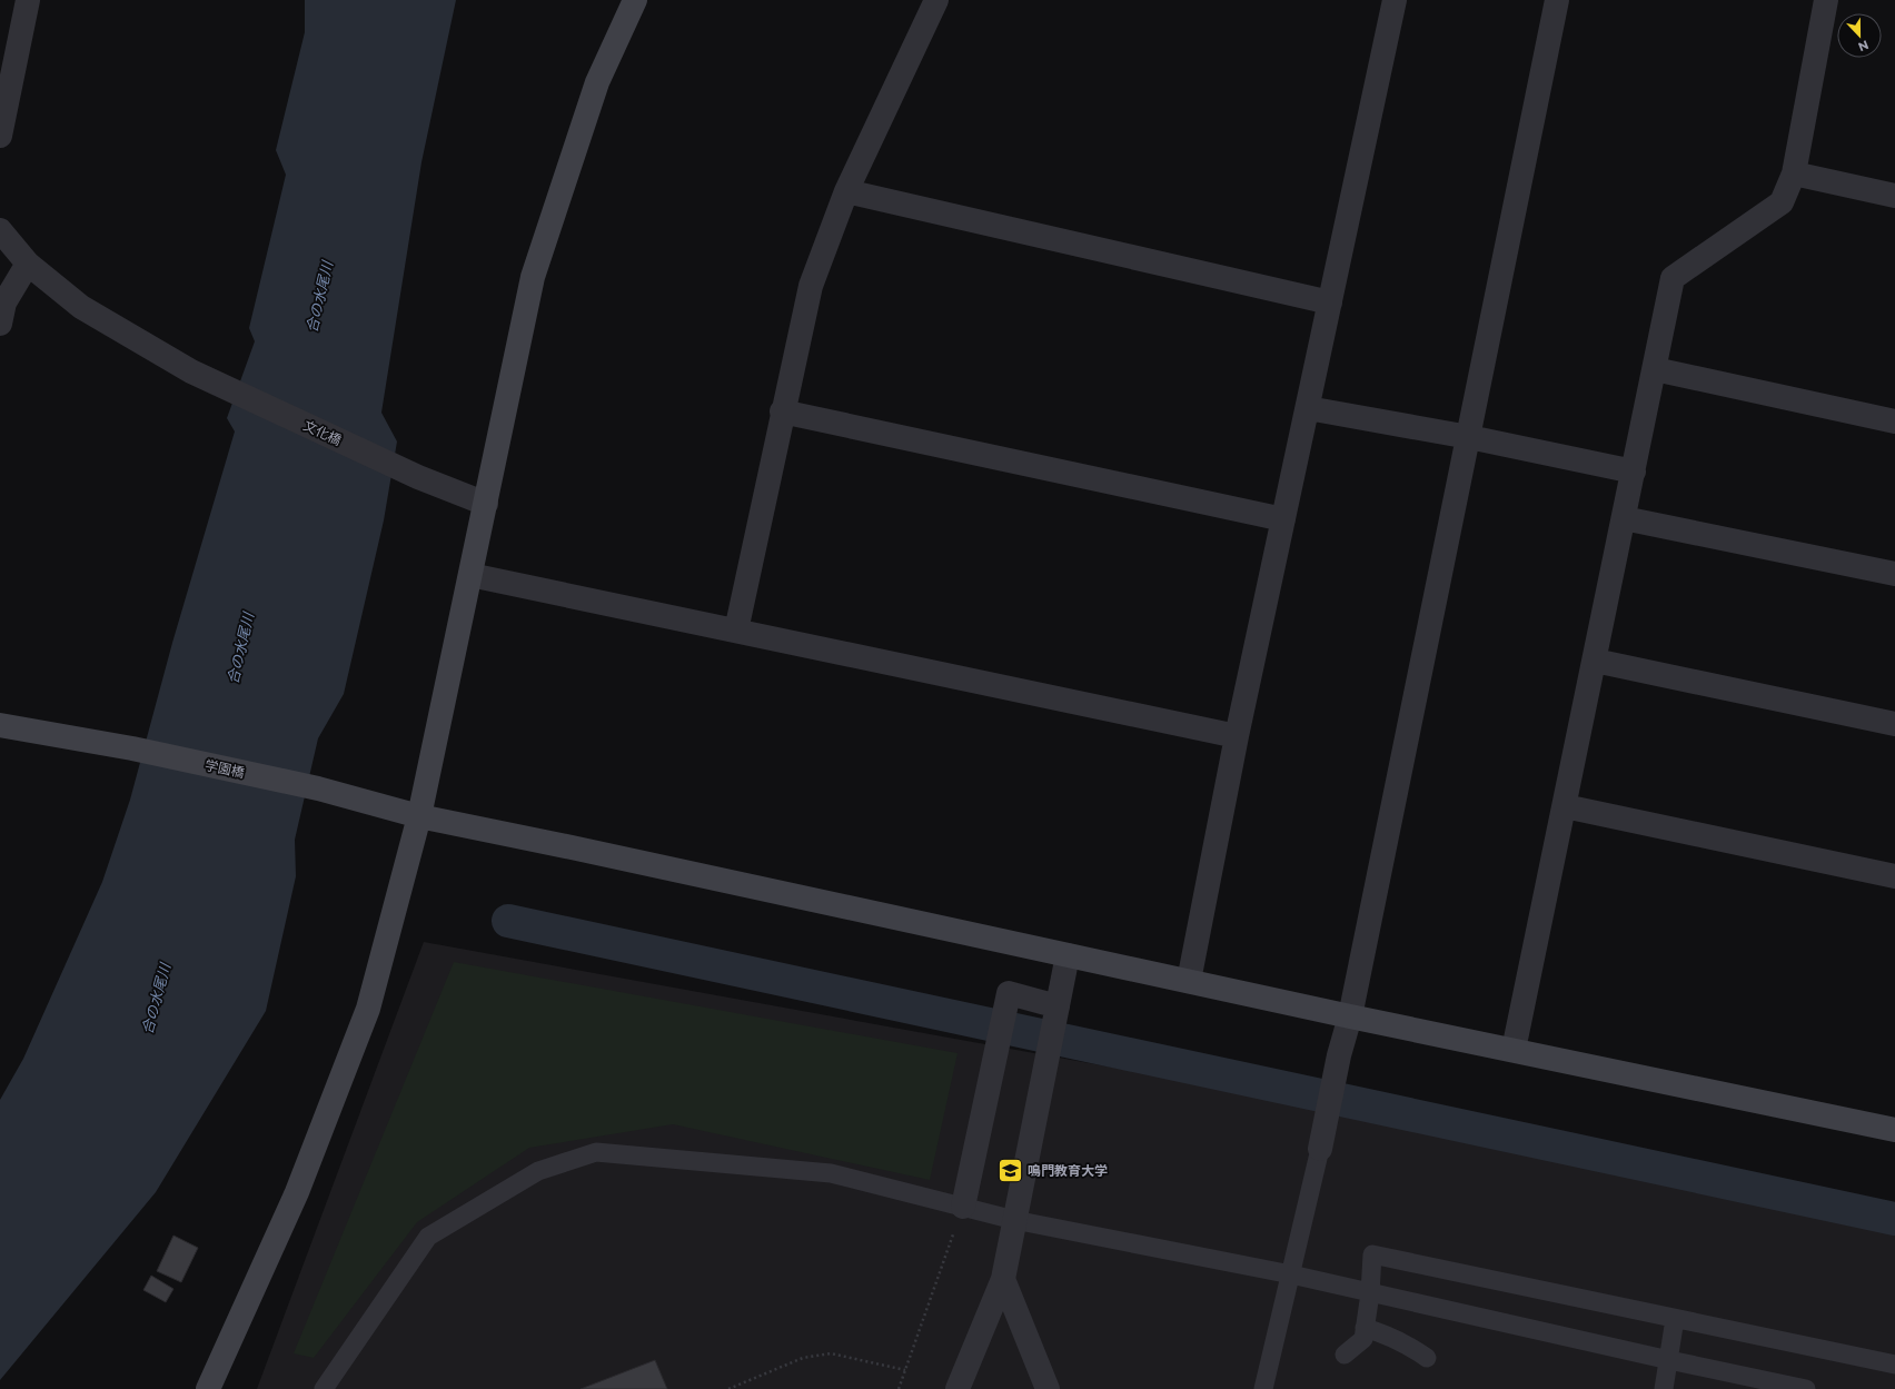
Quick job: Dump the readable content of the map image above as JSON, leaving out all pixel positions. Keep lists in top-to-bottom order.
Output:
{
  "streets": {
    "street": ["文化橋", "学園橋"]
  },
  "water": ["合の水尾川"],
  "places": {
    "school or university": ["鳴門教育大学"]
  },
  "north": "bottom"
}
